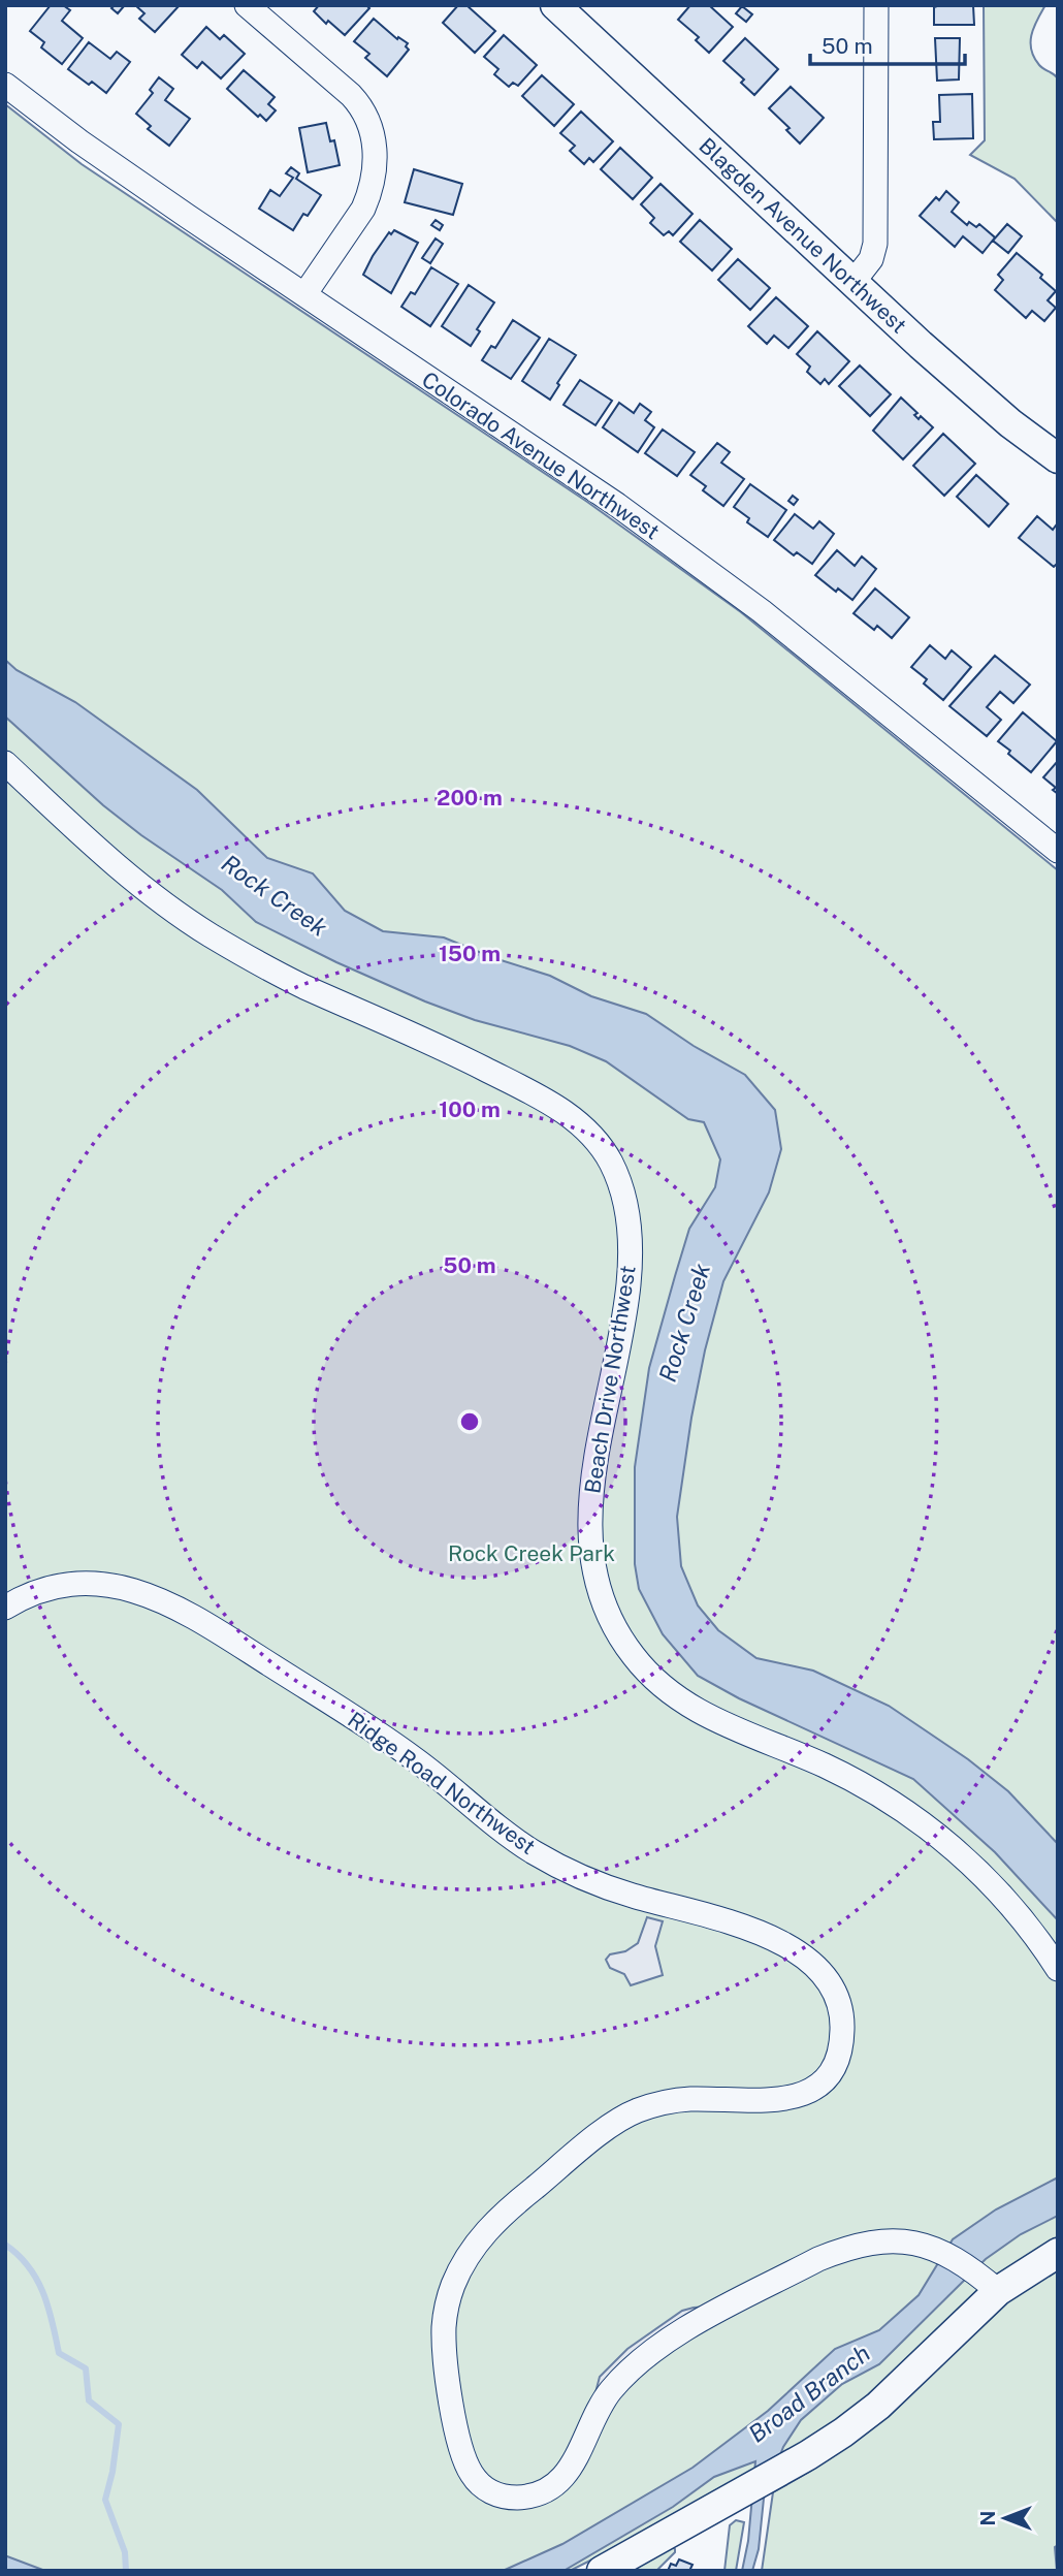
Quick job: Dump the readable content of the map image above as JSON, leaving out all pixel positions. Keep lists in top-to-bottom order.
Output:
{
  "streets": {
    "main road": ["Blagden Avenue Northwest"],
    "street": ["Colorado Avenue Northwest", "Beach Drive Northwest", "Ridge Road Northwest"]
  },
  "water": ["Rock Creek", "Broad Branch"],
  "parks": ["Rock Creek Park"],
  "scale_bar": "50 m",
  "north": "left",
  "rings": [
    "200 m",
    "150 m",
    "100 m",
    "50 m"
  ]
}
